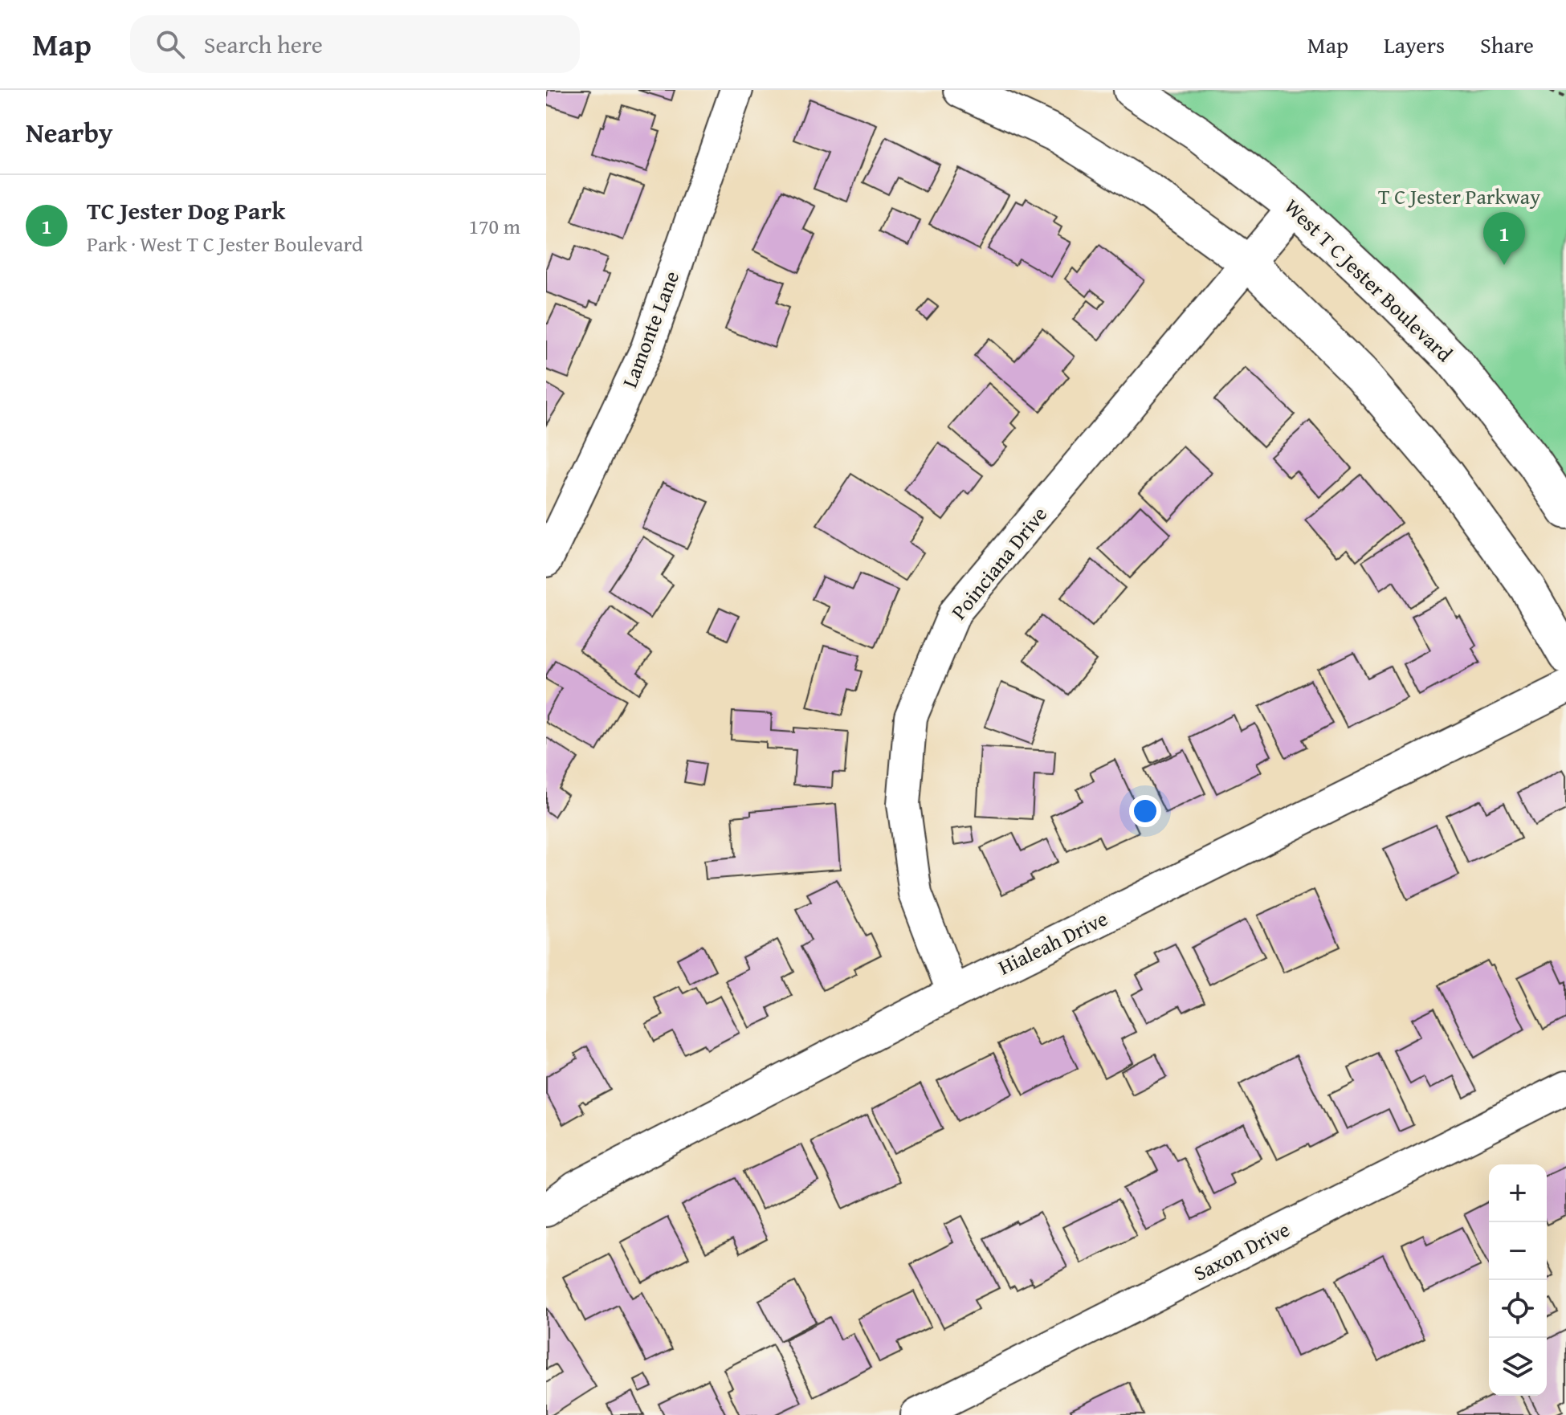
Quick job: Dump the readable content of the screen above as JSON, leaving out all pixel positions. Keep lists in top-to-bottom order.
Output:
{
  "streets": {
    "main road": ["West T C Jester Boulevard"],
    "street": [
      "Lamonte Lane",
      "Poinciana Drive",
      "Hialeah Drive",
      "Saxon Drive"
    ]
  },
  "crossings": [
    ["West T C Jester Boulevard", "Poinciana Drive"],
    ["Poinciana Drive", "Hialeah Drive"]
  ],
  "parks": ["T C Jester Parkway"],
  "page": {
    "header": "Map",
    "search": "Search here",
    "nav": ["Map", "Layers", "Share"],
    "heading": "Nearby",
    "list": [
      {
        "mark": "1",
        "name": "TC Jester Dog Park",
        "note": "Park · West T C Jester Boulevard",
        "value": "170 m"
      }
    ],
    "pins": "1",
    "map_buttons": ["+", "−"]
  }
}
